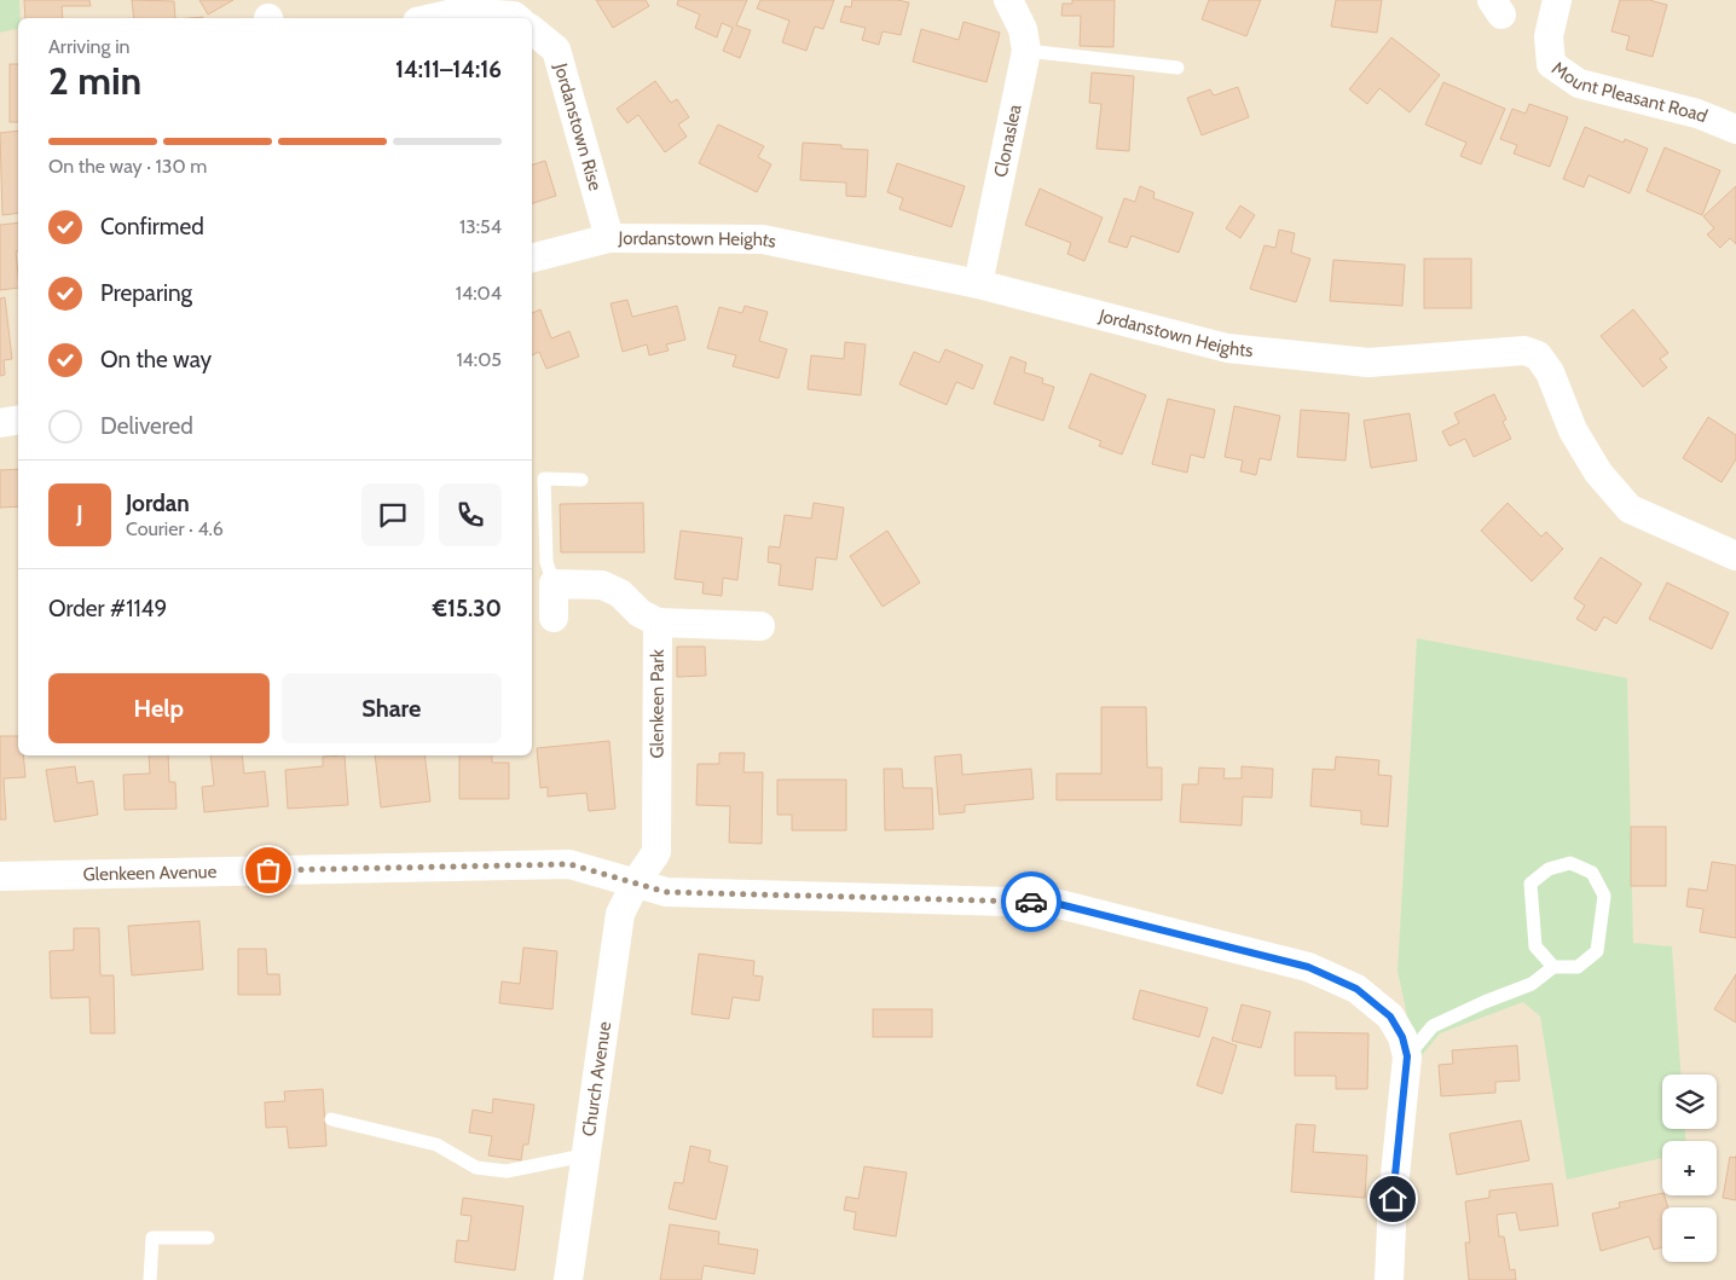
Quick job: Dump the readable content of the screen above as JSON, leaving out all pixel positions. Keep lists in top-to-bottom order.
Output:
{
  "streets": {
    "street": [
      "Mount Pleasant Road",
      "Jordanstown Rise",
      "Clonaslea",
      "Jordanstown Heights",
      "Glenkeen Park",
      "Glenkeen Avenue",
      "Church Avenue"
    ]
  },
  "crossings": [
    ["Jordanstown Rise", "Jordanstown Heights"],
    ["Clonaslea", "Jordanstown Heights"],
    ["Glenkeen Park", "Glenkeen Avenue"],
    ["Glenkeen Park", "Church Avenue"],
    ["Glenkeen Avenue", "Church Avenue"]
  ],
  "page": {
    "heading": ["2 min", "Arriving in", "14:11–14:16"],
    "panel": [
      "Jordan",
      "Courier · 4.6",
      "Order #1149",
      "€15.30"
    ],
    "bar": "On the way · 130 m",
    "list": [
      ["Confirmed", "13:54"],
      ["Preparing", "14:04"],
      ["On the way", "14:05"],
      "Delivered"
    ],
    "round": "J",
    "buttons": ["Help", "Share"],
    "map_buttons": ["+", "−"]
  }
}
